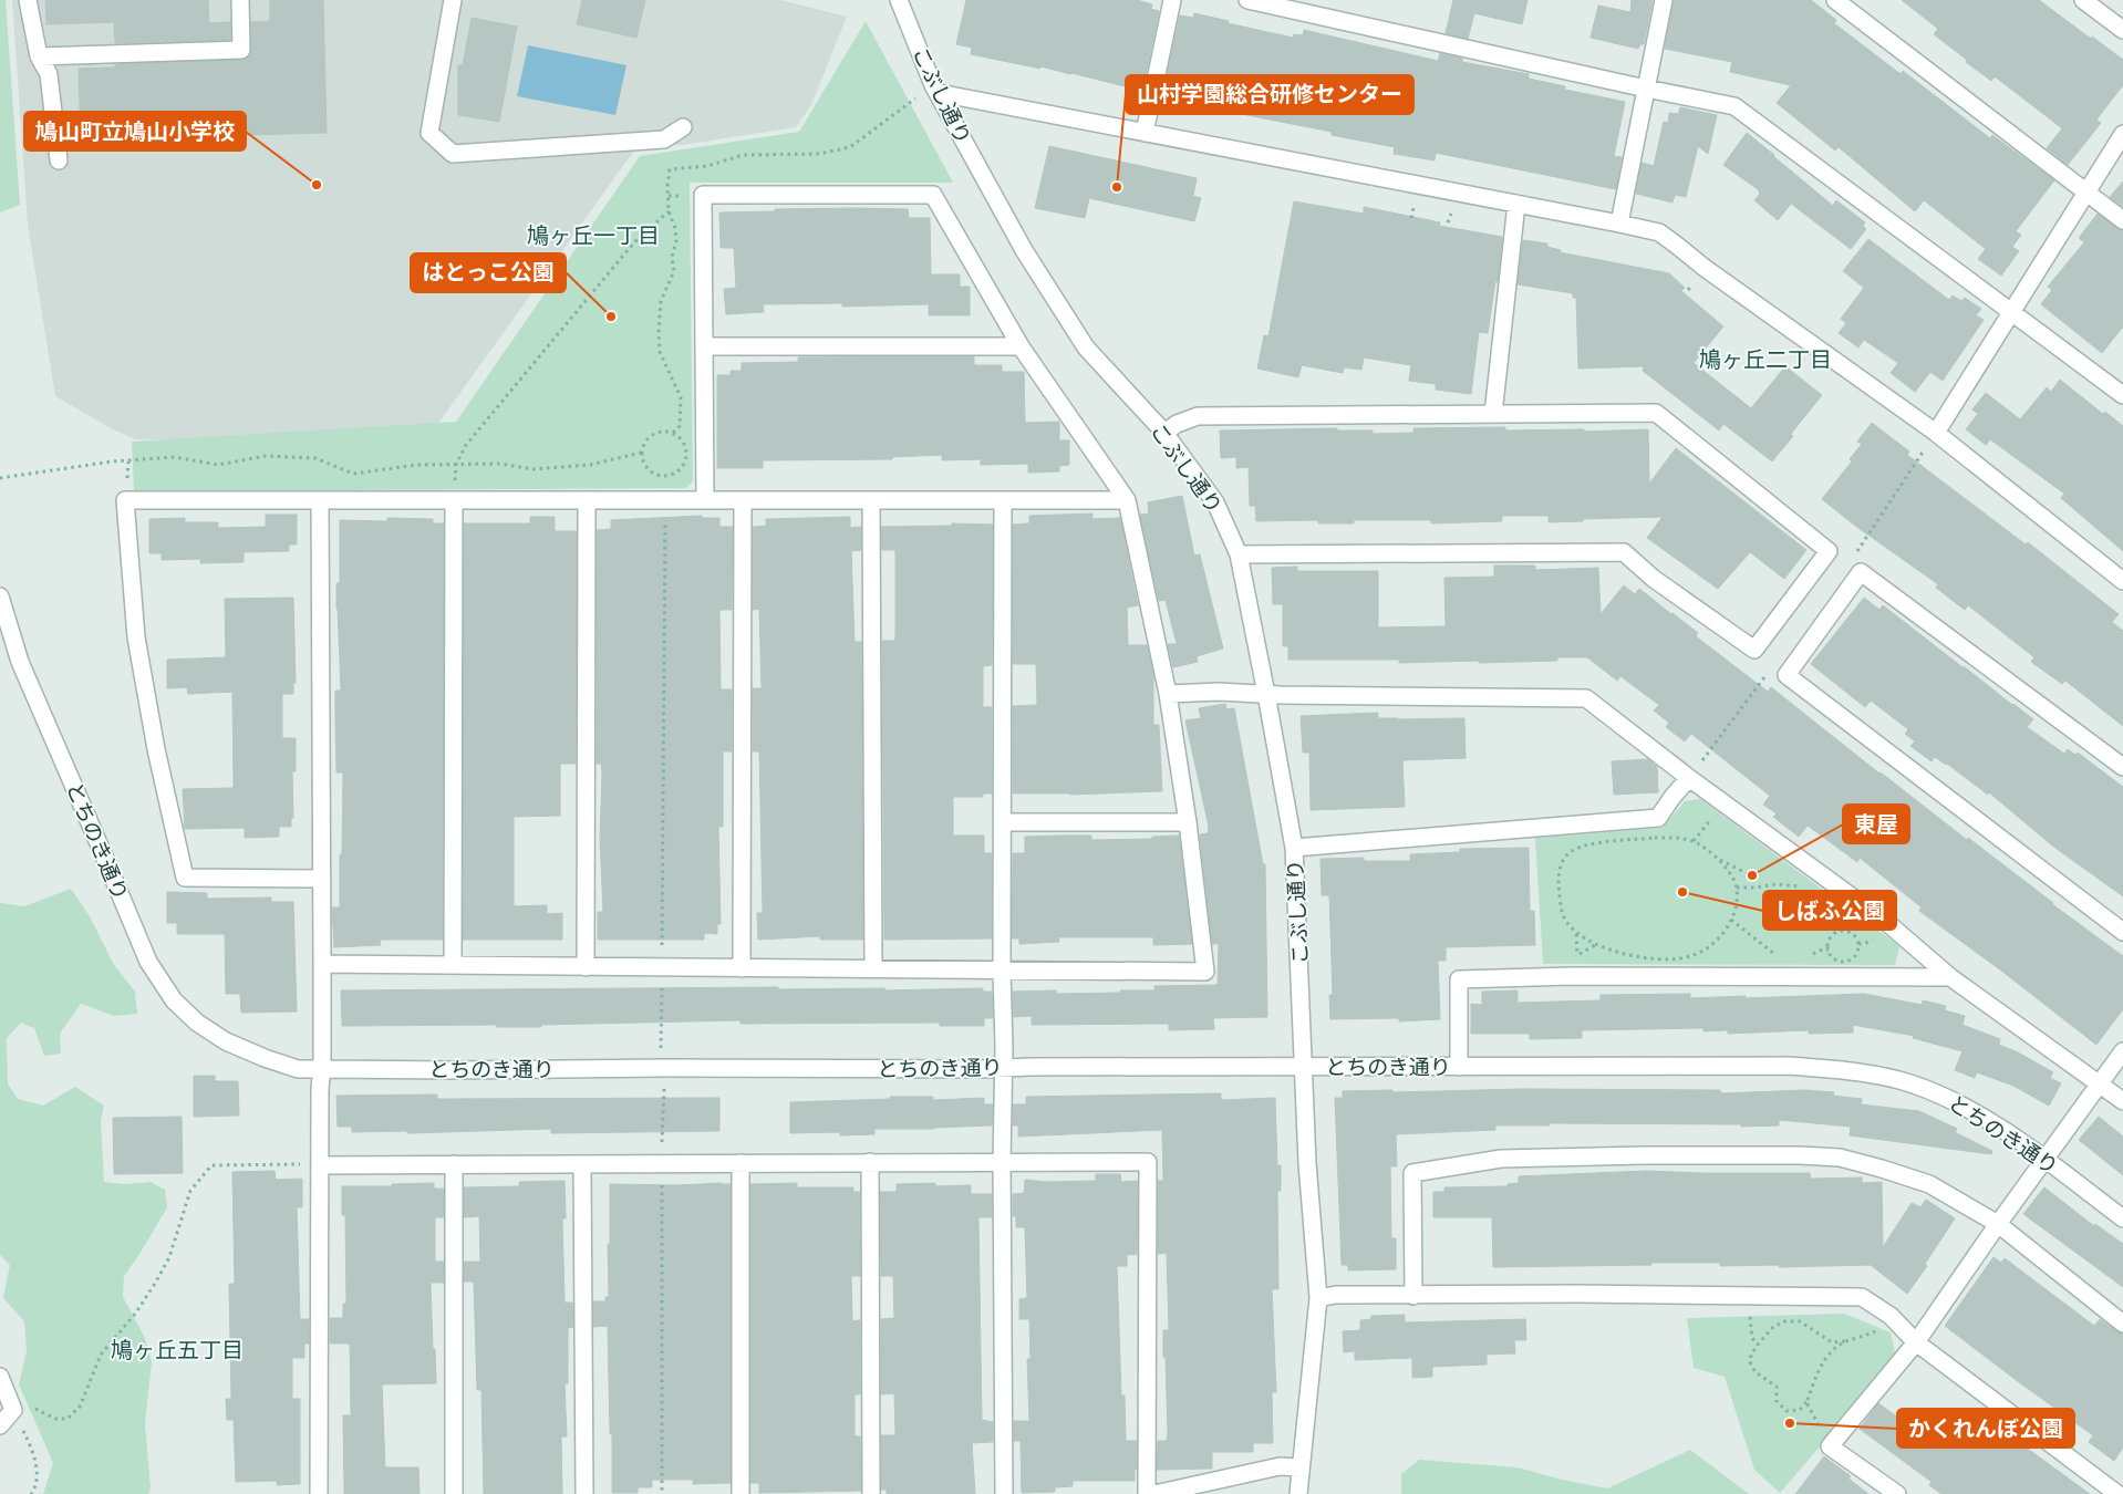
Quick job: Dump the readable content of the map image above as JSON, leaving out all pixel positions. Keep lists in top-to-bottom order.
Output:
{
  "streets": {
    "street": ["こぶし通り", "とちのき通り"]
  },
  "crossings": [
    ["こぶし通り", "とちのき通り"]
  ],
  "districts": ["鳩ヶ丘一丁目", "鳩ヶ丘二丁目", "鳩ヶ丘五丁目"],
  "places": [
    "鳩山町立鳩山小学校",
    "山村学園総合研修センター",
    "はとっこ公園",
    "東屋",
    "しばふ公園",
    "かくれんぼ公園"
  ]
}
